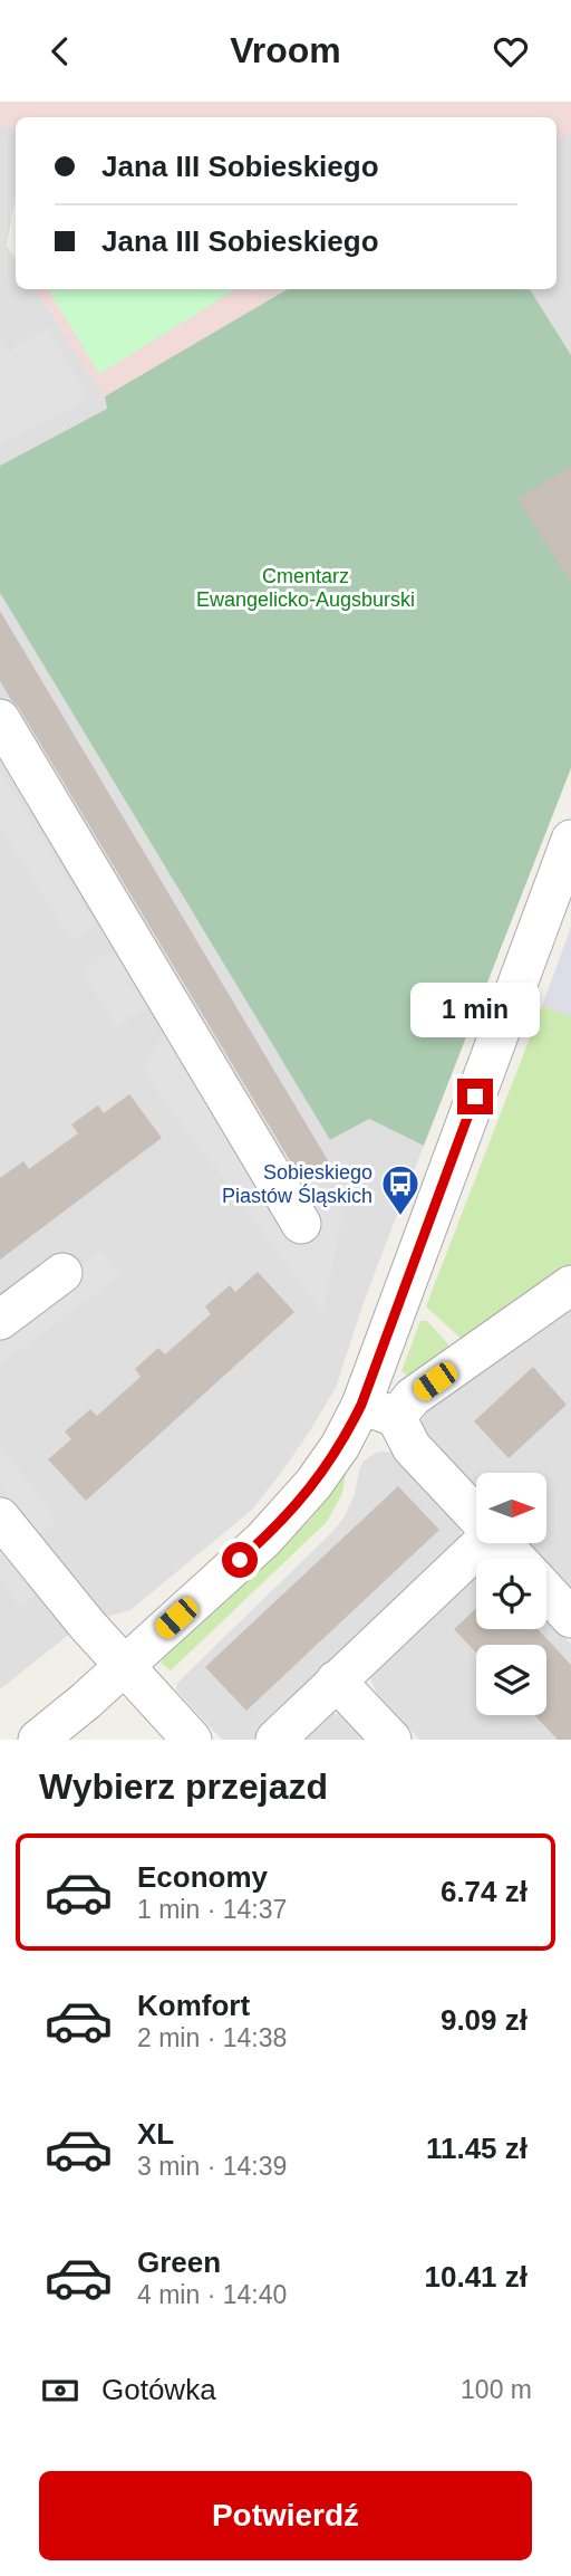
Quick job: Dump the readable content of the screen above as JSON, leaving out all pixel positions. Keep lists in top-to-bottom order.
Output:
{
  "parks": ["Cmentarz Ewangelicko-Augsburski"],
  "places": {
    "bus stop": ["Sobieskiego Piastów Śląskich"]
  },
  "north": "right",
  "page": {
    "header": "Vroom",
    "banner": ["Jana III Sobieskiego", "Jana III Sobieskiego"],
    "bubble": "1 min",
    "heading": "Wybierz przejazd",
    "list": [
      {
        "name": "Economy",
        "note": "1 min · 14:37",
        "value": "6.74 zł"
      },
      {
        "name": "Komfort",
        "note": "2 min · 14:38",
        "value": "9.09 zł"
      },
      {
        "name": "XL",
        "note": "3 min · 14:39",
        "value": "11.45 zł"
      },
      {
        "name": "Green",
        "note": "4 min · 14:40",
        "value": "10.41 zł"
      }
    ],
    "pay": ["Gotówka", "100 m"],
    "buttons": "Potwierdź"
  }
}
